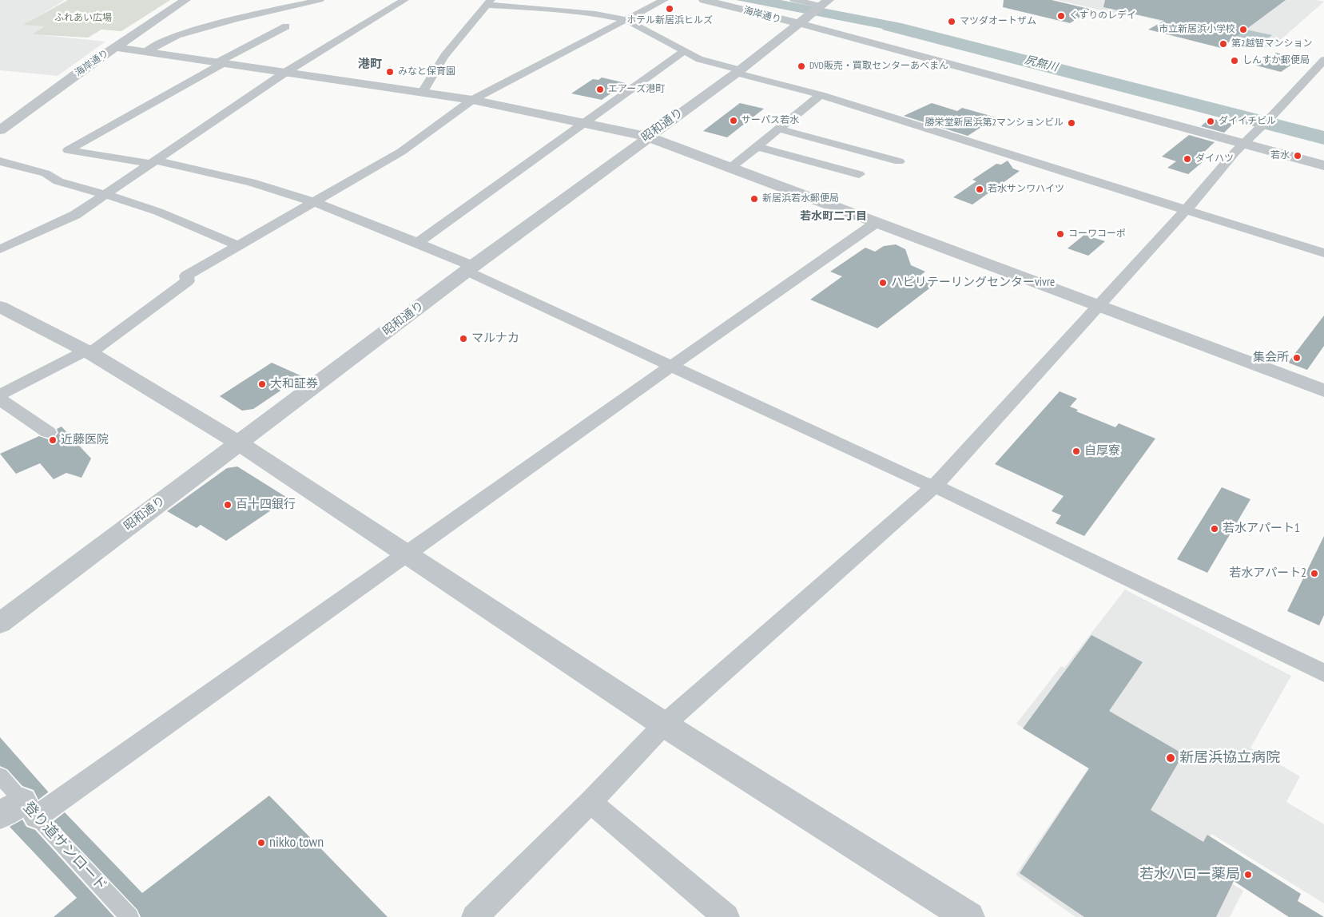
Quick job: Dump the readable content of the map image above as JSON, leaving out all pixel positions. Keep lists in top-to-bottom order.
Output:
{
  "streets": {
    "street": ["海岸通り", "昭和通り", "登り道サンロード"]
  },
  "crossings": [
    ["海岸通り", "昭和通り"]
  ],
  "districts": ["港町", "若水町二丁目"],
  "water": ["尻無川"],
  "parks": ["ふれあい広場"],
  "places": [
    "ホテル新居浜ヒルズ",
    "くすりのレデイ",
    "マツダオートザム",
    "市立新居浜小学校",
    "第2越智マンション",
    "しんすか郵便局",
    "DVD販売・買取センターあべまん",
    "みなと保育園",
    "エアーズ港町",
    "サーパス若水",
    "ダイイチビル",
    "勝栄堂新居浜第2マンションビル",
    "若水",
    "ダイハツ",
    "若水サンワハイツ",
    "新居浜若水郵便局",
    "コーワコーポ",
    "ハビリテーリングセンターvivre",
    "マルナカ",
    "集会所",
    "大和証券",
    "近藤医院",
    "自厚寮",
    "百十四銀行",
    "若水アパート1",
    "若水アパート2",
    "新居浜協立病院",
    "nikko town",
    "若水ハロー薬局"
  ]
}
